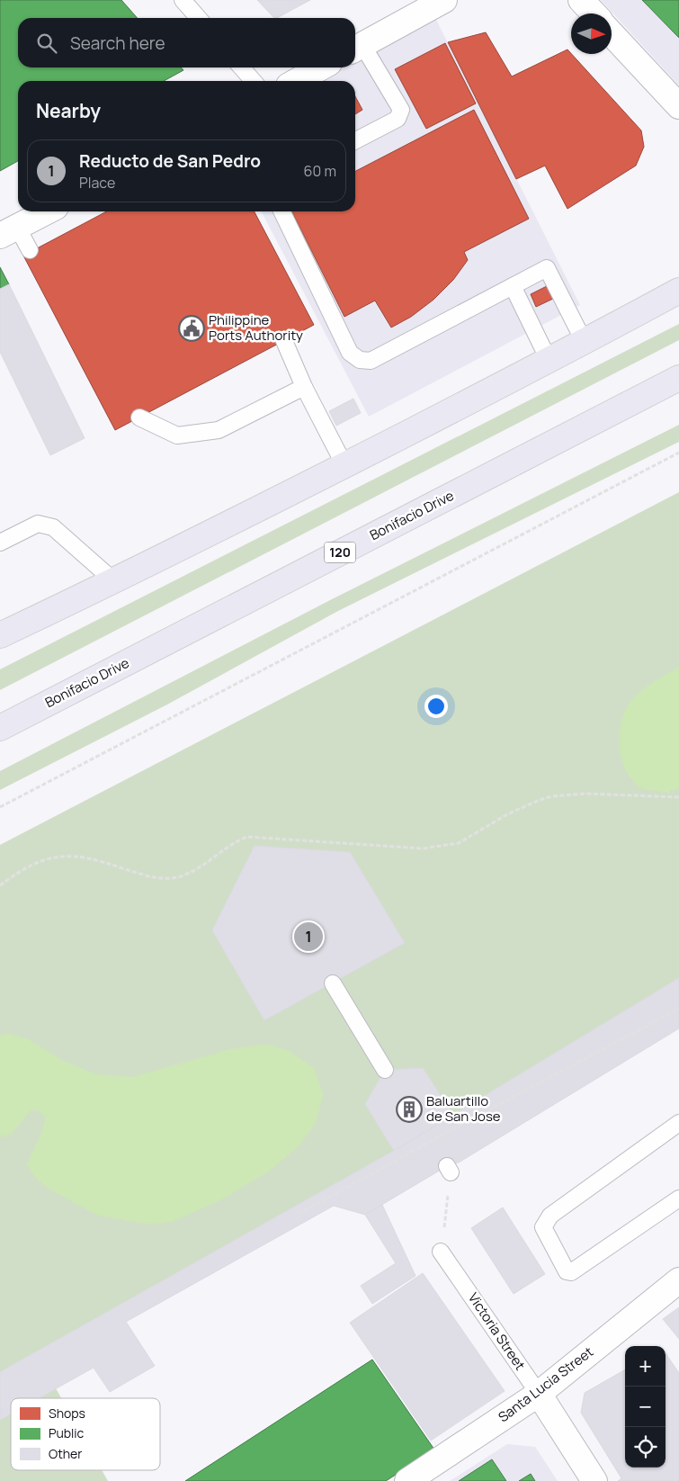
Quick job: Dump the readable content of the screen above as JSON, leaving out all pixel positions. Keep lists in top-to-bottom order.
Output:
{
  "streets": {
    "highway": ["Bonifacio Drive", "120"],
    "street": ["Victoria Street", "Santa Lucia Street"]
  },
  "crossings": [
    ["Victoria Street", "Santa Lucia Street"]
  ],
  "places": {
    "public building": ["Philippine Ports Authority"],
    "building": ["Baluartillo de San Jose"]
  },
  "legend": ["Shops", "Public", "Other"],
  "north": "right",
  "page": {
    "search": "Search here",
    "heading": "Nearby",
    "list": [
      {
        "mark": "1",
        "name": "Reducto de San Pedro",
        "note": "Place",
        "value": "60 m"
      }
    ],
    "pins": "1",
    "map_buttons": ["+", "−"]
  }
}
